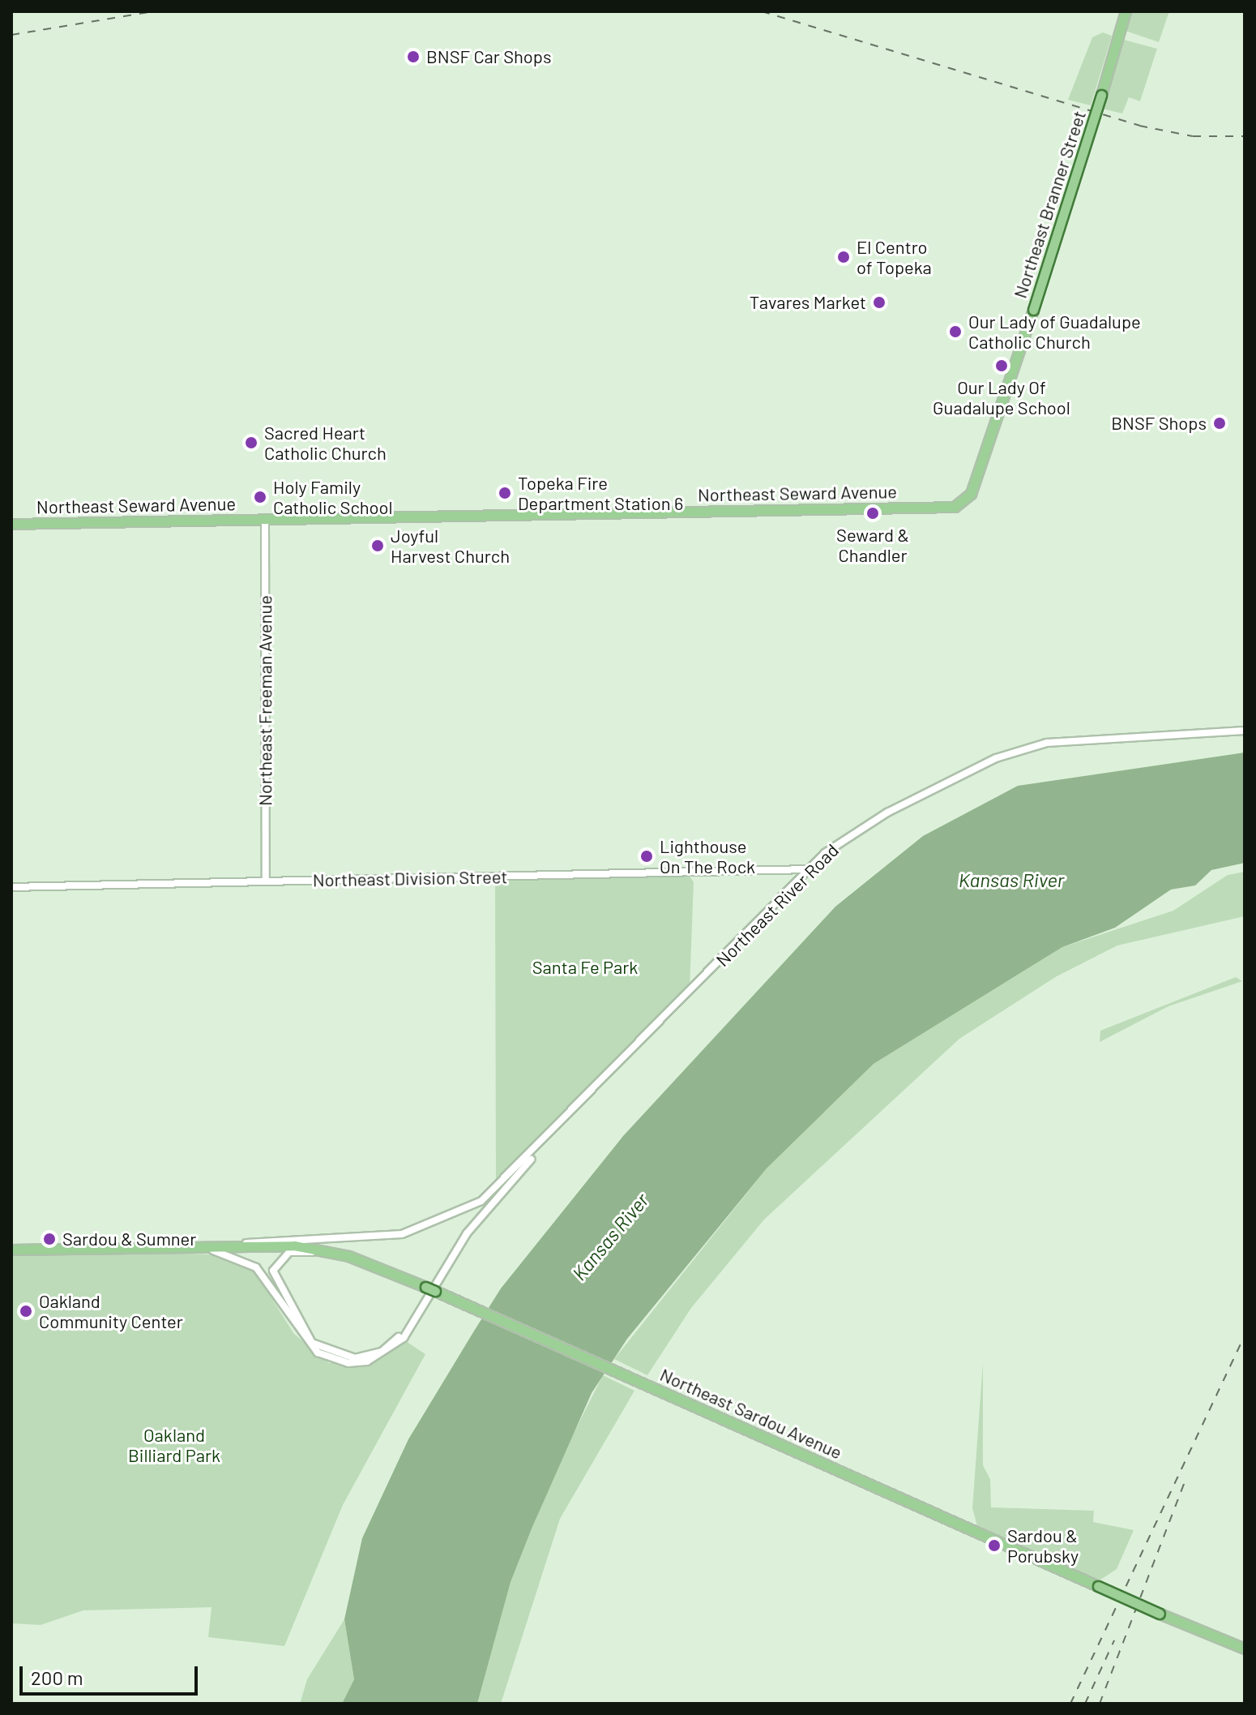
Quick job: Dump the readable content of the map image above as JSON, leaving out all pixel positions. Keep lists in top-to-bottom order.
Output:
{
  "streets": {
    "main road": ["Northeast Branner Street", "Northeast Seward Avenue", "Northeast Sardou Avenue"],
    "street": ["Northeast Freeman Avenue", "Northeast Division Street", "Northeast River Road"]
  },
  "crossings": [
    ["Northeast Branner Street", "Northeast Seward Avenue"],
    ["Northeast Seward Avenue", "Northeast Freeman Avenue"],
    ["Northeast Freeman Avenue", "Northeast Division Street"],
    ["Northeast Division Street", "Northeast River Road"],
    ["Northeast River Road", "Northeast Sardou Avenue"]
  ],
  "water": ["Kansas River"],
  "parks": ["Santa Fe Park", "Oakland Billiard Park"],
  "places": [
    "BNSF Car Shops",
    "El Centro of Topeka",
    "Tavares Market",
    "Our Lady of Guadalupe Catholic Church",
    "Our Lady Of Guadalupe School",
    "BNSF Shops",
    "Sacred Heart Catholic Church",
    "Topeka Fire Department Station 6",
    "Holy Family Catholic School",
    "Seward & Chandler",
    "Joyful Harvest Church",
    "Lighthouse On The Rock",
    "Sardou & Sumner",
    "Oakland Community Center",
    "Sardou & Porubsky"
  ],
  "scale_bar": "200 m"
}
